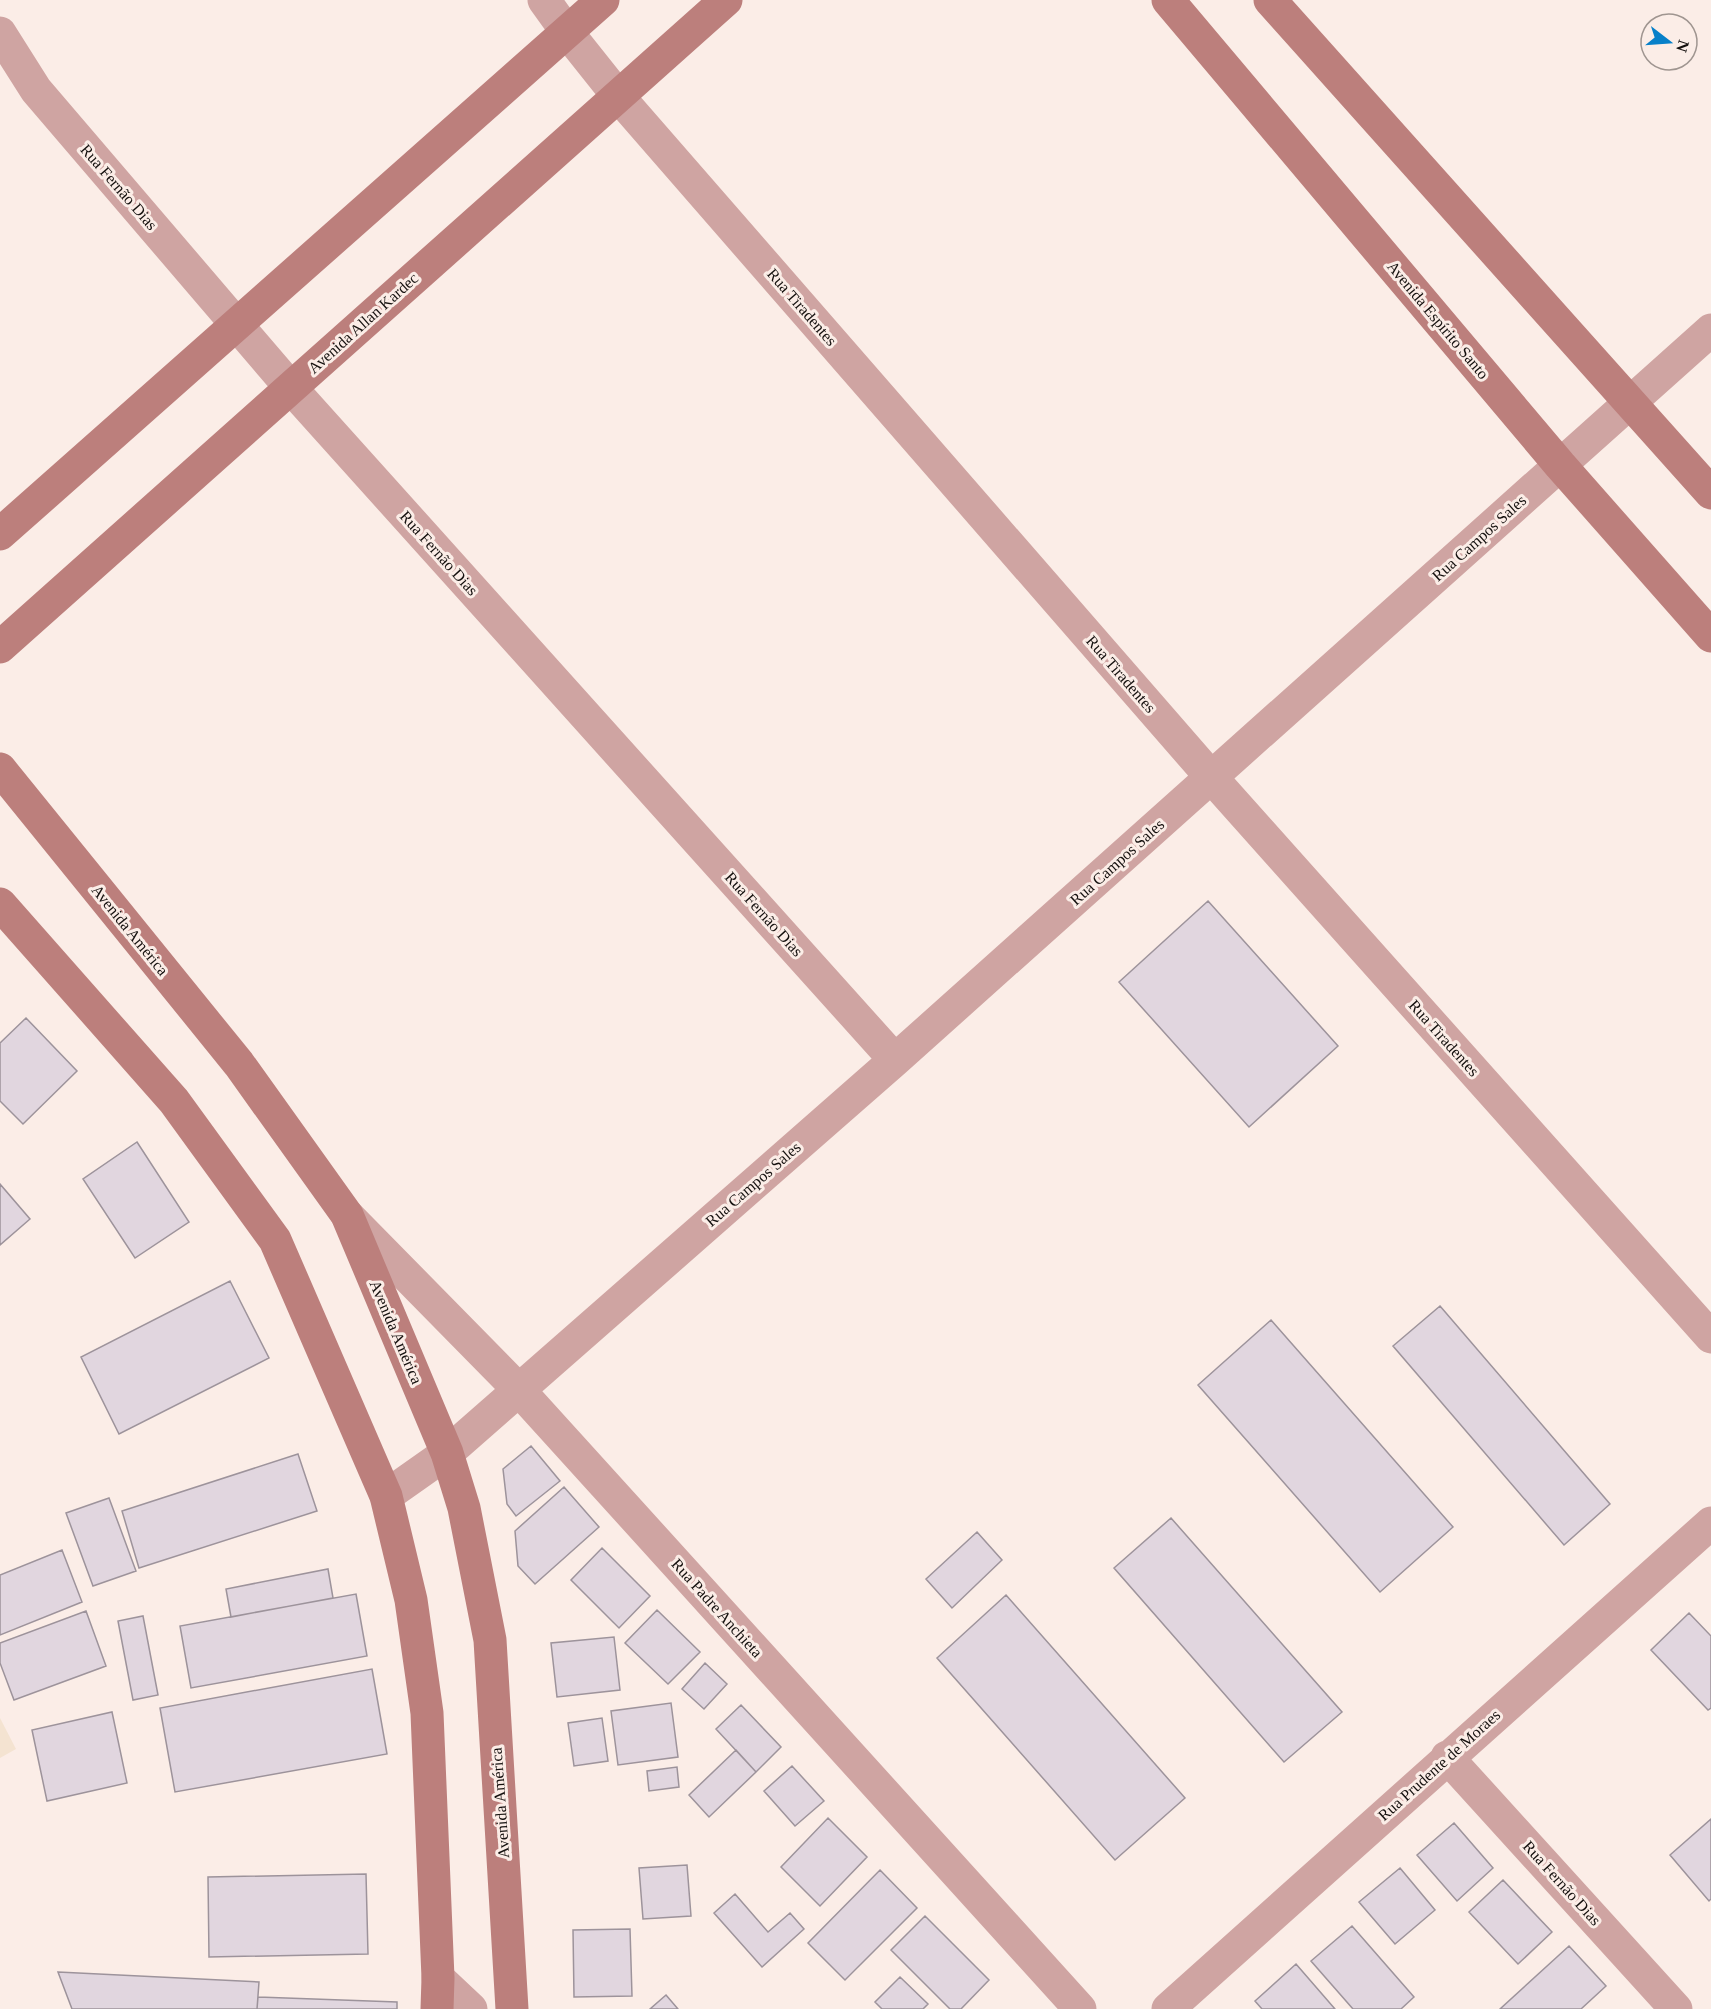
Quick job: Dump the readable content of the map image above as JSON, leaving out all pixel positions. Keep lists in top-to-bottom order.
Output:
{
  "streets": {
    "main road": ["Avenida Espírito Santo", "Avenida Allan Kardec", "Avenida América"],
    "street": [
      "Rua Fernão Dias",
      "Rua Tiradentes",
      "Rua Campos Sales",
      "Rua Padre Anchieta",
      "Rua Prudente de Moraes"
    ]
  },
  "crossings": [
    ["Rua Fernão Dias", "Avenida Allan Kardec"],
    ["Rua Fernão Dias", "Rua Campos Sales"],
    ["Rua Fernão Dias", "Rua Prudente de Moraes"],
    ["Rua Tiradentes", "Avenida Allan Kardec"],
    ["Rua Tiradentes", "Rua Campos Sales"],
    ["Avenida Espírito Santo", "Rua Campos Sales"],
    ["Rua Campos Sales", "Avenida América"],
    ["Rua Campos Sales", "Rua Padre Anchieta"],
    ["Avenida América", "Rua Padre Anchieta"]
  ],
  "north": "right"
}
